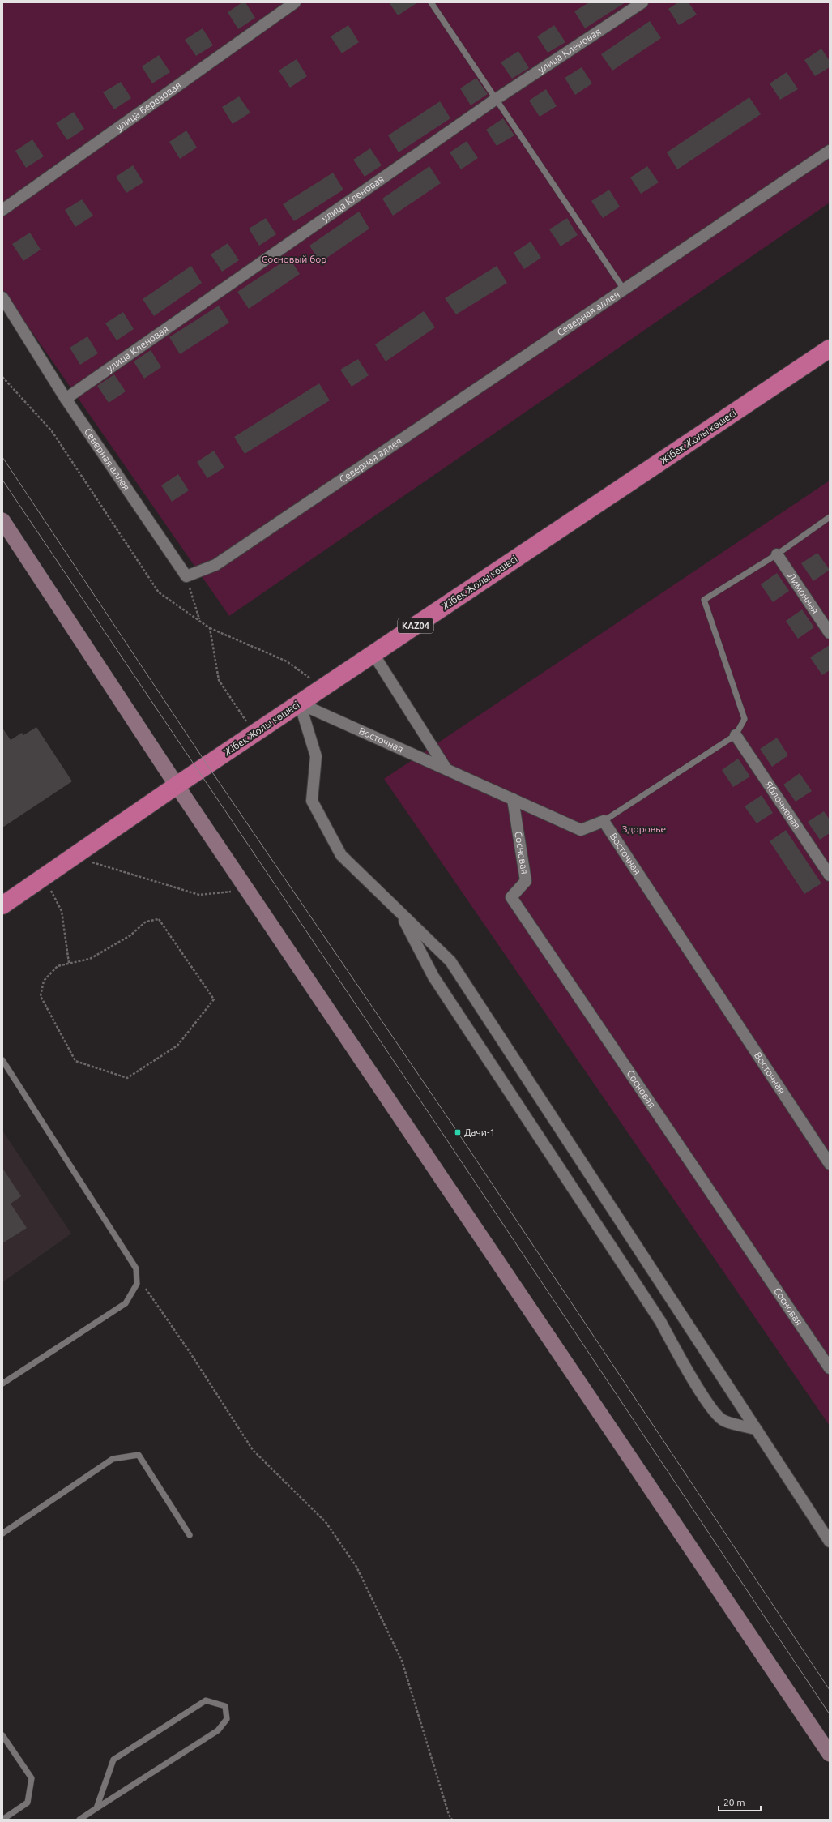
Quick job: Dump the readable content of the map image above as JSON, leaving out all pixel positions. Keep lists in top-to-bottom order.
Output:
{
  "streets": {
    "highway": ["Жібек Жолы көшесі", "KАZ04"],
    "street": [
      "улица Кленовая",
      "улица Березовая",
      "Северная аллея",
      "Лимонная",
      "Восточная",
      "Яблочневая",
      "Сосновая"
    ]
  },
  "crossings": [
    ["улица Кленовая", "Северная аллея"],
    ["Жібек Жолы көшесі", "Восточная"],
    ["Восточная", "Сосновая"]
  ],
  "parks": ["Сосновый бор", "Здоровье"],
  "places": {
    "transit": ["Дачи-1"]
  },
  "scale_bar": "20 m"
}
